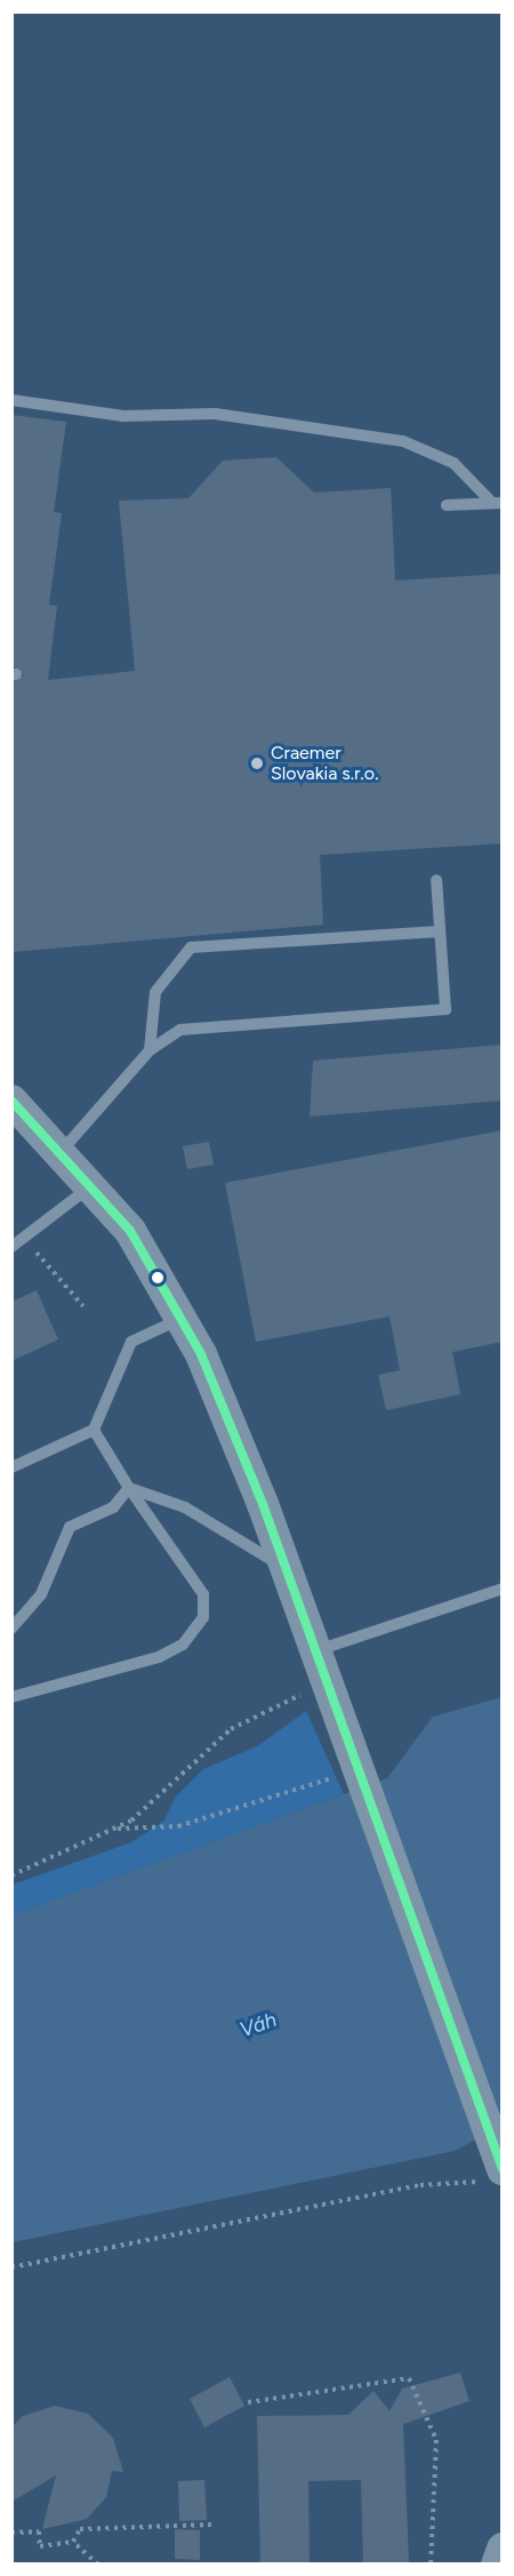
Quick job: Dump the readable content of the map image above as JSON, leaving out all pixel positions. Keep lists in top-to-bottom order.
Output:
{
  "water": ["Váh"],
  "places": ["Craemer Slovakia s.r.o."]
}
